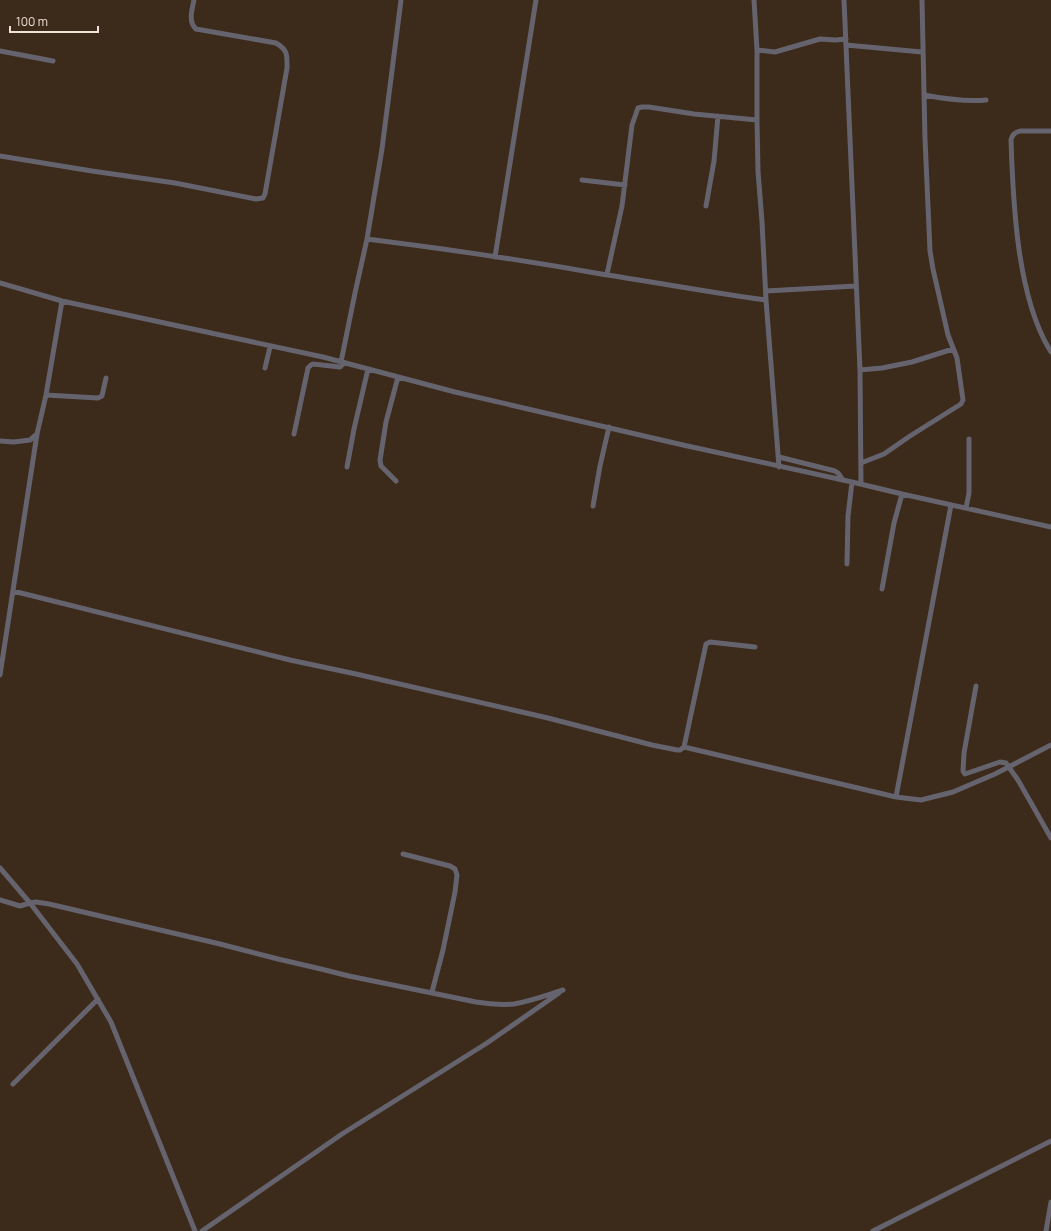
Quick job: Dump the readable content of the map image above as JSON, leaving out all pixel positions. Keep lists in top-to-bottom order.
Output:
{
  "scale_bar": "100 m"
}
